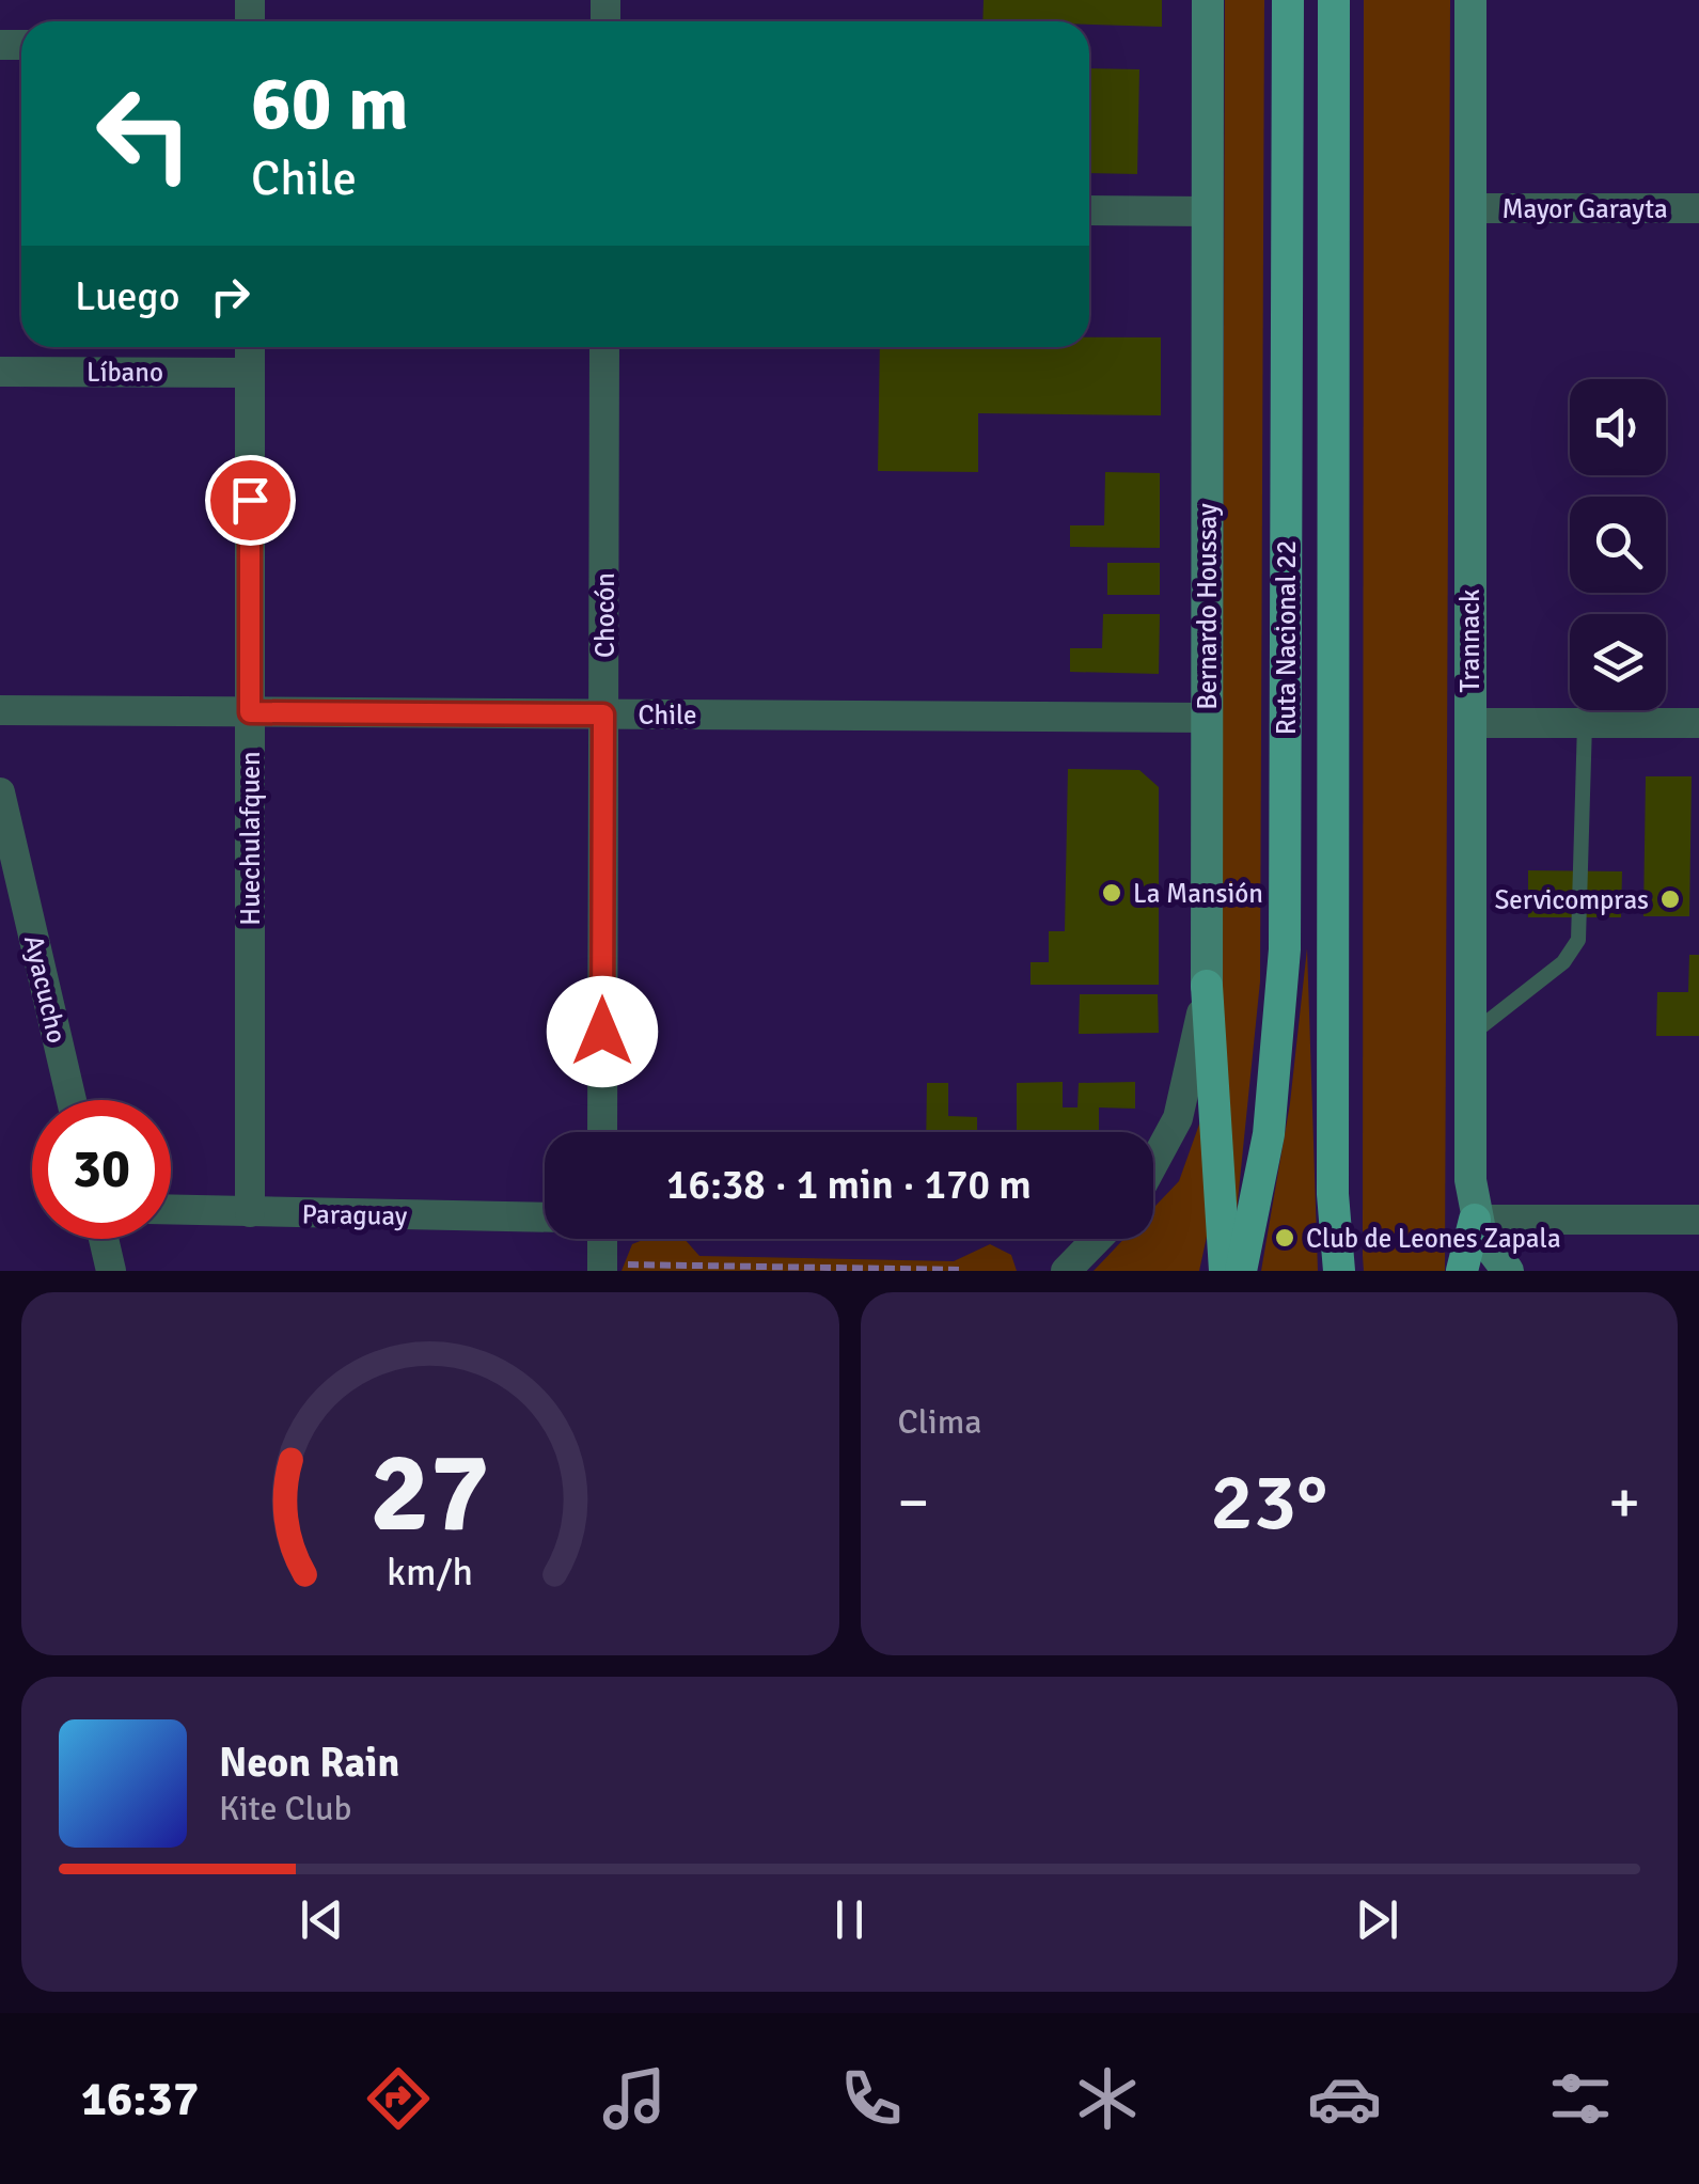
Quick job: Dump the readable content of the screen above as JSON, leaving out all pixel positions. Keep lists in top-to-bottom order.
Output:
{
  "streets": {
    "main road": ["Ruta Nacional 22"],
    "street": [
      "Mayor Garayta",
      "Líbano",
      "Bernardo Houssay",
      "Chocón",
      "Trannack",
      "Chile",
      "Huechulafquen",
      "Ayacucho",
      "Paraguay"
    ]
  },
  "crossings": [
    ["Mayor Garayta", "Trannack"],
    ["Líbano", "Huechulafquen"],
    ["Bernardo Houssay", "Chile"],
    ["Chocón", "Chile"],
    ["Chile", "Huechulafquen"],
    ["Huechulafquen", "Paraguay"]
  ],
  "places": ["La Mansión", "Servicompras", "Club de Leones Zapala"],
  "page": {
    "turn": ["60 m", "Chile"],
    "then": "Luego",
    "limit": "30",
    "trip": "16:38 · 1 min · 170 m",
    "tile": "Clima",
    "heat": ["−", "23°", "+"],
    "song": ["Neon Rain", "Kite Club"],
    "tabs": "16:37",
    "gauge": ["27", "km/h"]
  }
}
